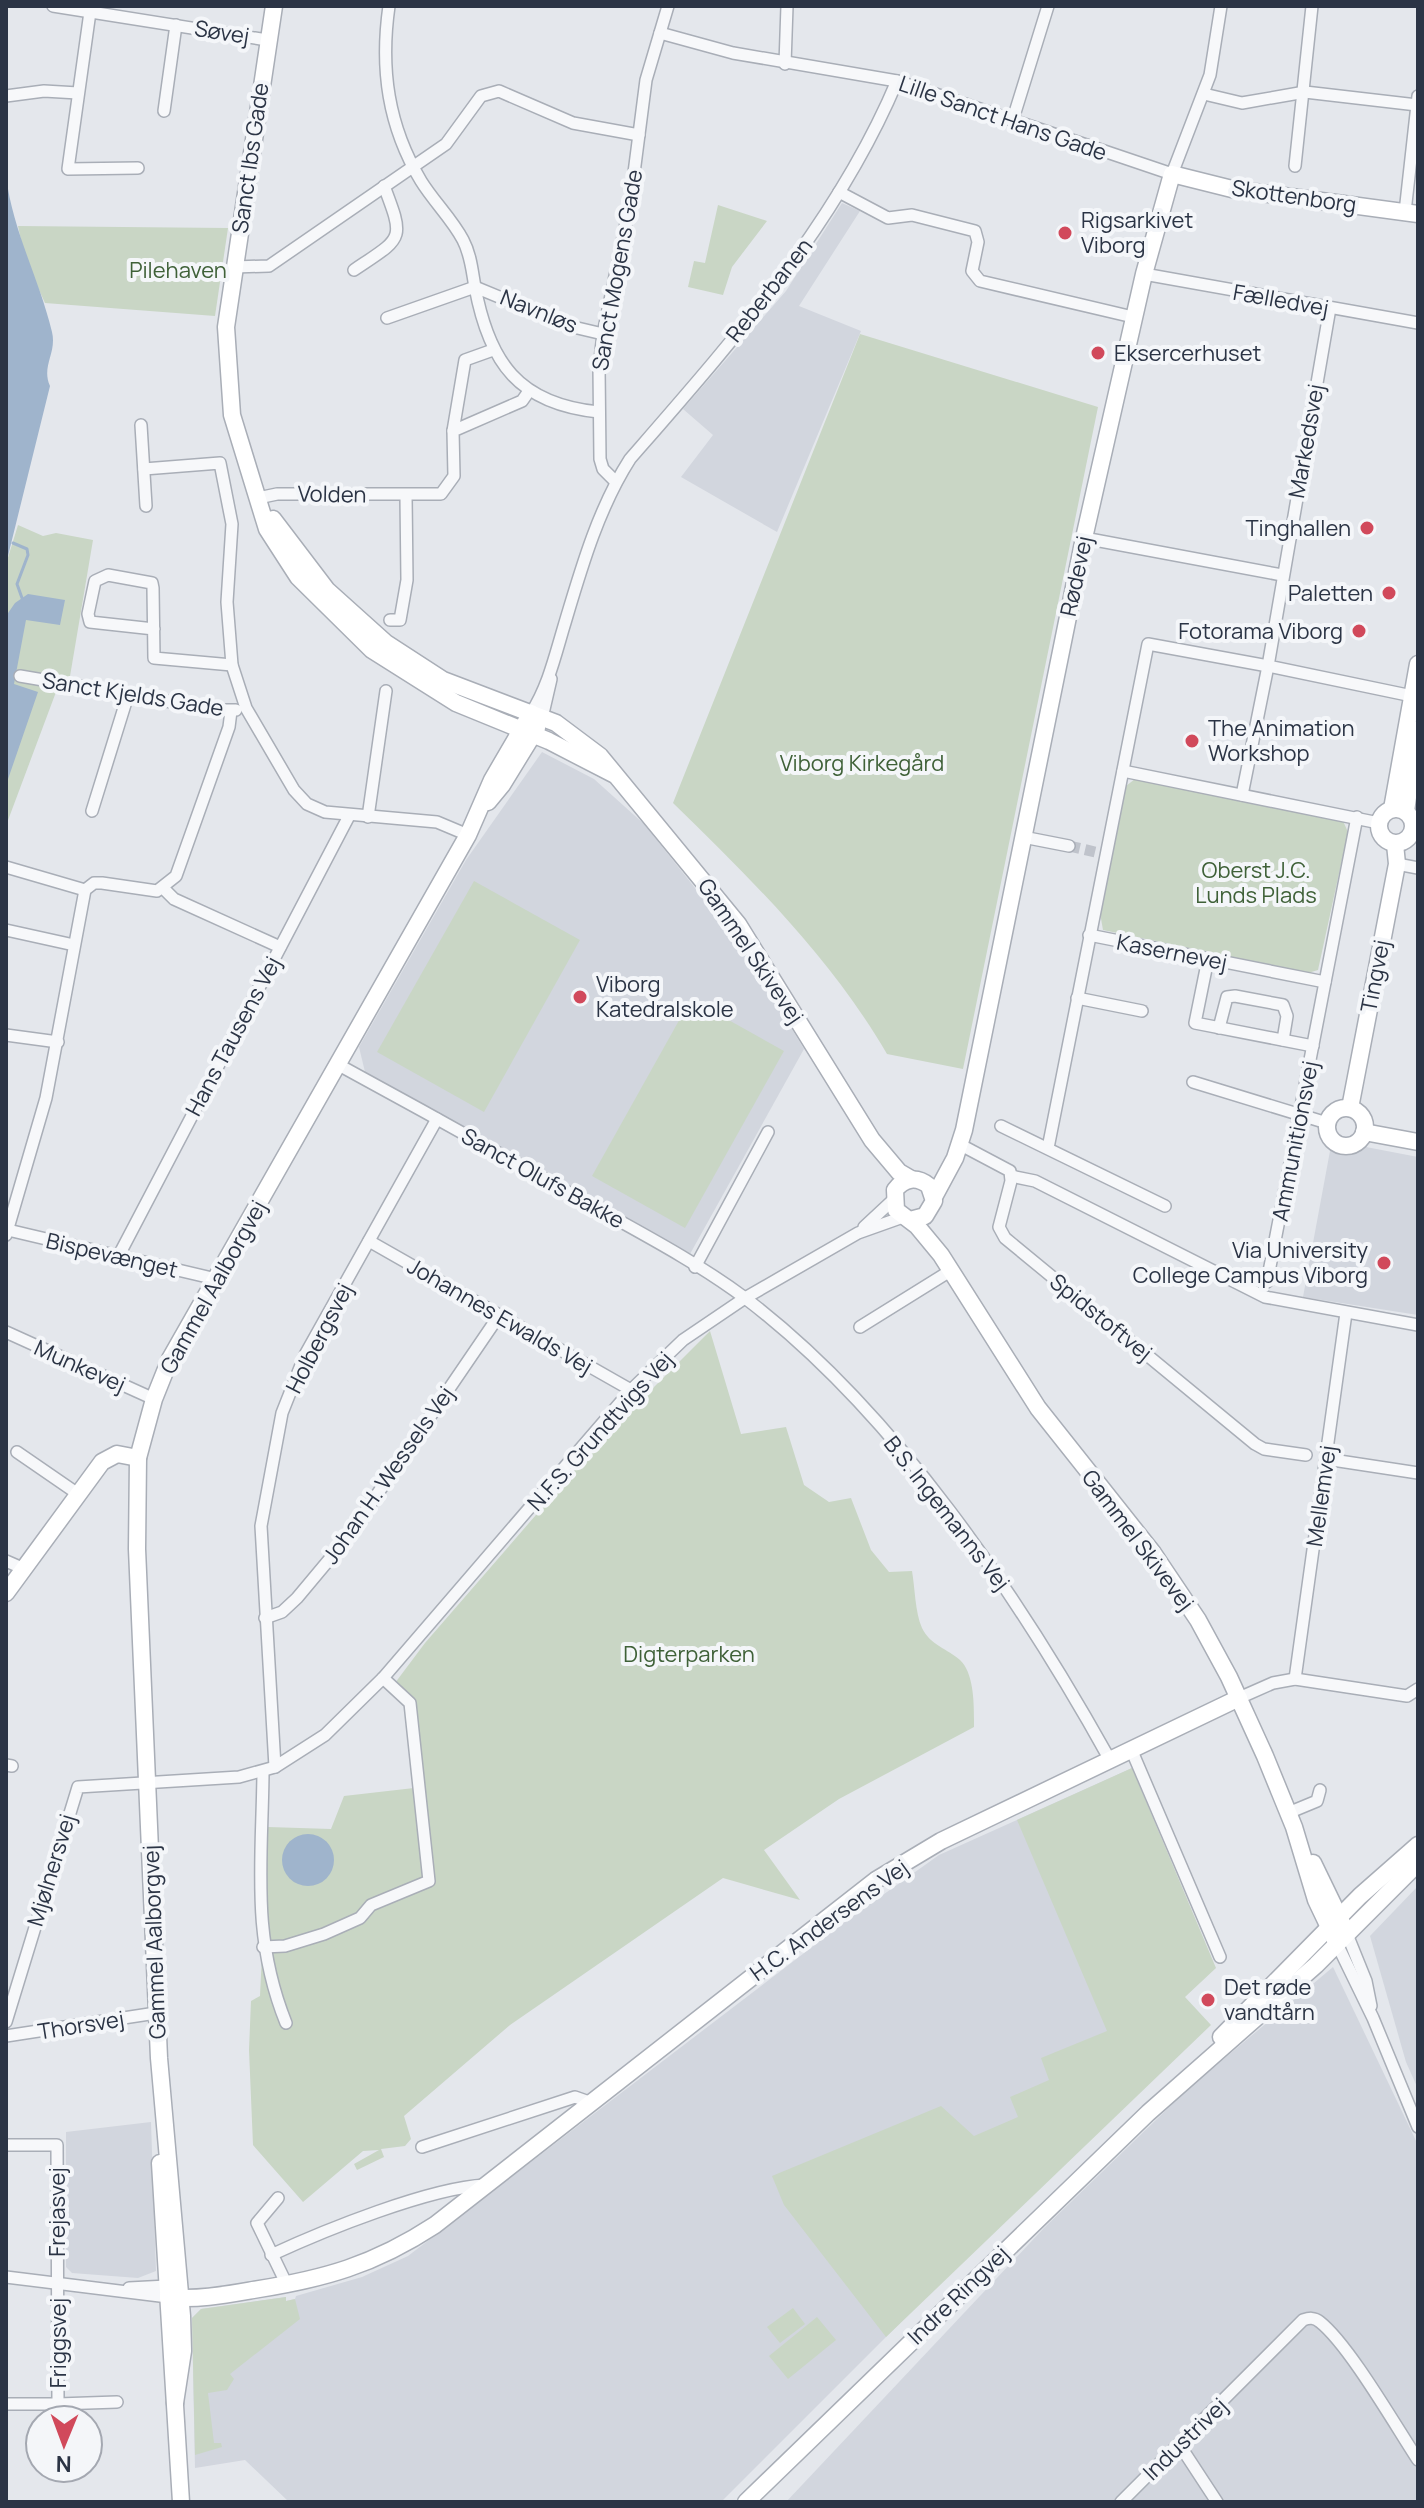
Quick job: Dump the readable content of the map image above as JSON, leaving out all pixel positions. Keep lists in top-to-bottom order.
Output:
{
  "streets": {
    "street": [
      "Søvej",
      "Lille Sanct Hans Gade",
      "Sanct Ibs Gade",
      "Skottenborg",
      "Sanct Mogens Gade",
      "Reberbanen",
      "Fælledvej",
      "Navnløs",
      "Markedsvej",
      "Volden",
      "Rødevej",
      "Sanct Kjelds Gade",
      "Gammel Skivevej",
      "Kasernevej",
      "Tingvej",
      "Hans Tausens Vej",
      "Ammunitionsvej",
      "Sanct Olufs Bakke",
      "Bispevænget",
      "Gammel Aalborgvej",
      "Johannes Ewalds Vej",
      "Spidstoftvej",
      "Holbergsvej",
      "Munkevej",
      "N.F.S. Grundtvigs Vej",
      "Johan H. Wessels Vej",
      "Mellemvej",
      "B.S. Ingemanns Vej",
      "Mjølnersvej",
      "H.C. Andersens Vej",
      "Thorsvej",
      "Frejasvej",
      "Indre Ringvej",
      "Friggsvej",
      "Industrivej"
    ]
  },
  "crossings": [
    ["Søvej", "Sanct Ibs Gade"],
    ["Lille Sanct Hans Gade", "Skottenborg"],
    ["Lille Sanct Hans Gade", "Sanct Mogens Gade"],
    ["Lille Sanct Hans Gade", "Reberbanen"],
    ["Lille Sanct Hans Gade", "Rødevej"],
    ["Sanct Ibs Gade", "Volden"],
    ["Sanct Ibs Gade", "Gammel Skivevej"],
    ["Sanct Ibs Gade", "Gammel Aalborgvej"],
    ["Skottenborg", "Rødevej"],
    ["Sanct Mogens Gade", "Reberbanen"],
    ["Sanct Mogens Gade", "Navnløs"],
    ["Fælledvej", "Markedsvej"],
    ["Fælledvej", "Rødevej"],
    ["Markedsvej", "Kasernevej"],
    ["Rødevej", "Gammel Skivevej"],
    ["Rødevej", "N.F.S. Grundtvigs Vej"],
    ["Sanct Kjelds Gade", "Hans Tausens Vej"],
    ["Sanct Kjelds Gade", "Gammel Aalborgvej"],
    ["Gammel Skivevej", "Gammel Aalborgvej"],
    ["Gammel Skivevej", "N.F.S. Grundtvigs Vej"],
    ["Gammel Skivevej", "H.C. Andersens Vej"],
    ["Gammel Skivevej", "Indre Ringvej"],
    ["Kasernevej", "Ammunitionsvej"],
    ["Hans Tausens Vej", "Bispevænget"],
    ["Sanct Olufs Bakke", "Gammel Aalborgvej"],
    ["Sanct Olufs Bakke", "Holbergsvej"],
    ["Sanct Olufs Bakke", "N.F.S. Grundtvigs Vej"],
    ["Sanct Olufs Bakke", "B.S. Ingemanns Vej"],
    ["Bispevænget", "Gammel Aalborgvej"],
    ["Gammel Aalborgvej", "Munkevej"],
    ["Gammel Aalborgvej", "N.F.S. Grundtvigs Vej"],
    ["Gammel Aalborgvej", "Mjølnersvej"],
    ["Gammel Aalborgvej", "H.C. Andersens Vej"],
    ["Gammel Aalborgvej", "Thorsvej"],
    ["Johannes Ewalds Vej", "Holbergsvej"],
    ["Johannes Ewalds Vej", "N.F.S. Grundtvigs Vej"],
    ["Johannes Ewalds Vej", "Johan H. Wessels Vej"],
    ["Holbergsvej", "N.F.S. Grundtvigs Vej"],
    ["Holbergsvej", "Johan H. Wessels Vej"],
    ["N.F.S. Grundtvigs Vej", "B.S. Ingemanns Vej"],
    ["N.F.S. Grundtvigs Vej", "Mjølnersvej"],
    ["B.S. Ingemanns Vej", "H.C. Andersens Vej"],
    ["Frejasvej", "Friggsvej"]
  ],
  "parks": [
    "Pilehaven",
    "Viborg Kirkegård",
    "Oberst J.C. Lunds Plads",
    "Digterparken"
  ],
  "places": [
    "Rigsarkivet Viborg",
    "Eksercerhuset",
    "Tinghallen",
    "Paletten",
    "Fotorama Viborg",
    "The Animation Workshop",
    "Viborg Katedralskole",
    "Via University College Campus Viborg",
    "Det røde vandtårn"
  ],
  "north": "bottom"
}
